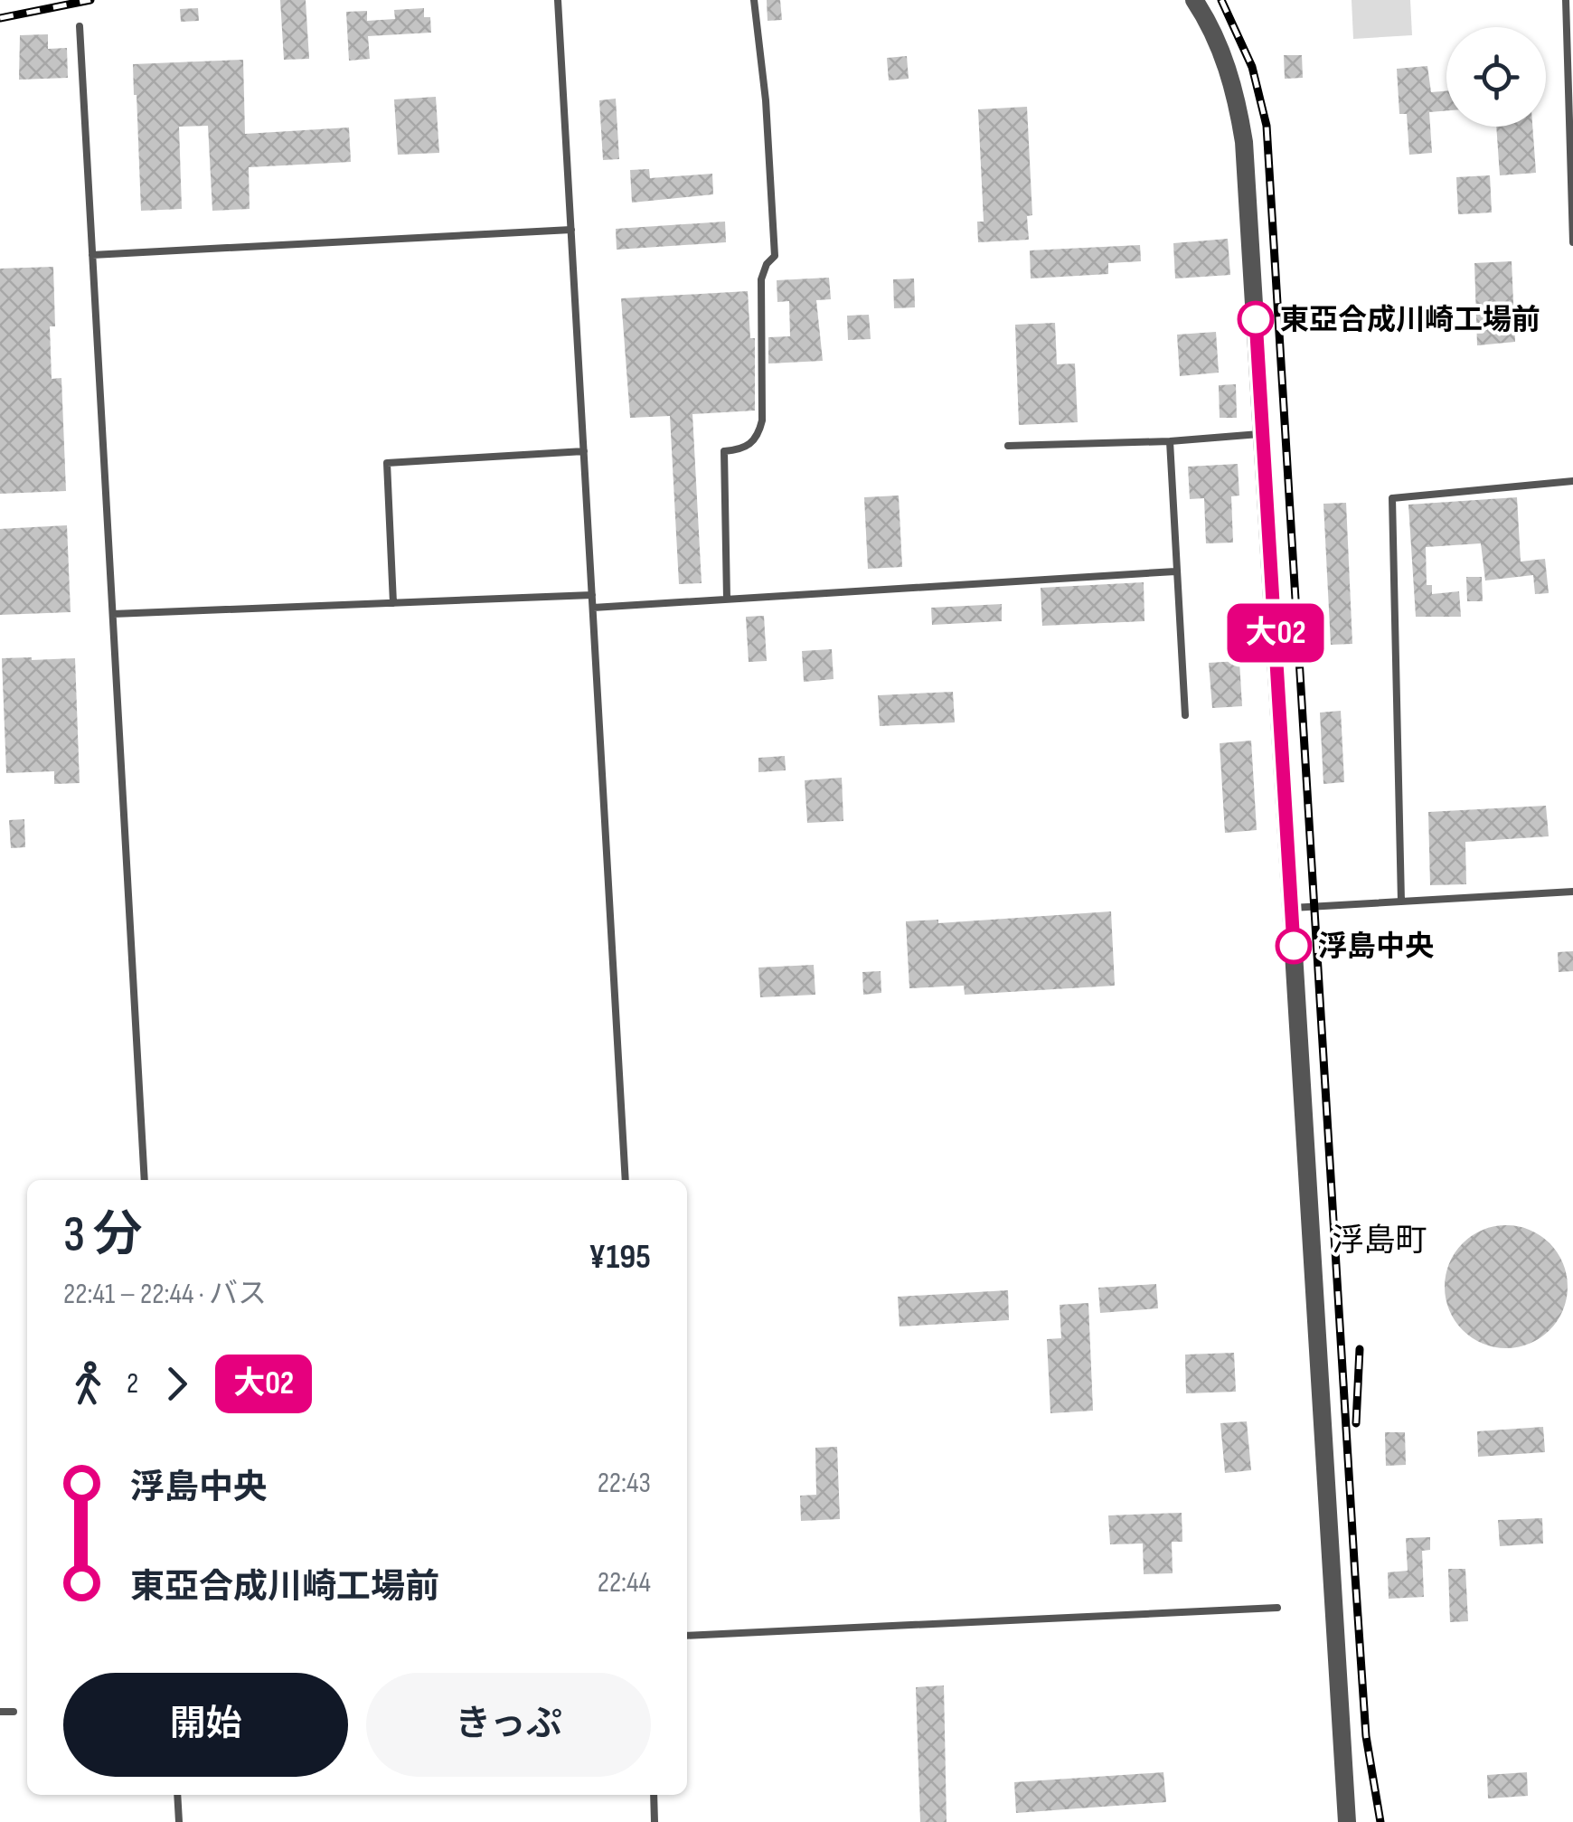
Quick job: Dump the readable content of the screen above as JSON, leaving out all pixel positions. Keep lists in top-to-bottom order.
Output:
{
  "districts": ["浮島町"],
  "places": ["東亞合成川崎工場前", "浮島中央"],
  "lines": ["bus line 大02"],
  "page": {
    "on_map": "大02",
    "heading": ["3 分", "22:41 – 22:44 · バス", "¥195"],
    "legs": ["2", "大02"],
    "list": [
      {
        "name": "浮島中央",
        "value": "22:43"
      },
      {
        "name": "東亞合成川崎工場前",
        "value": "22:44"
      }
    ],
    "buttons": ["開始", "きっぷ"]
  }
}
